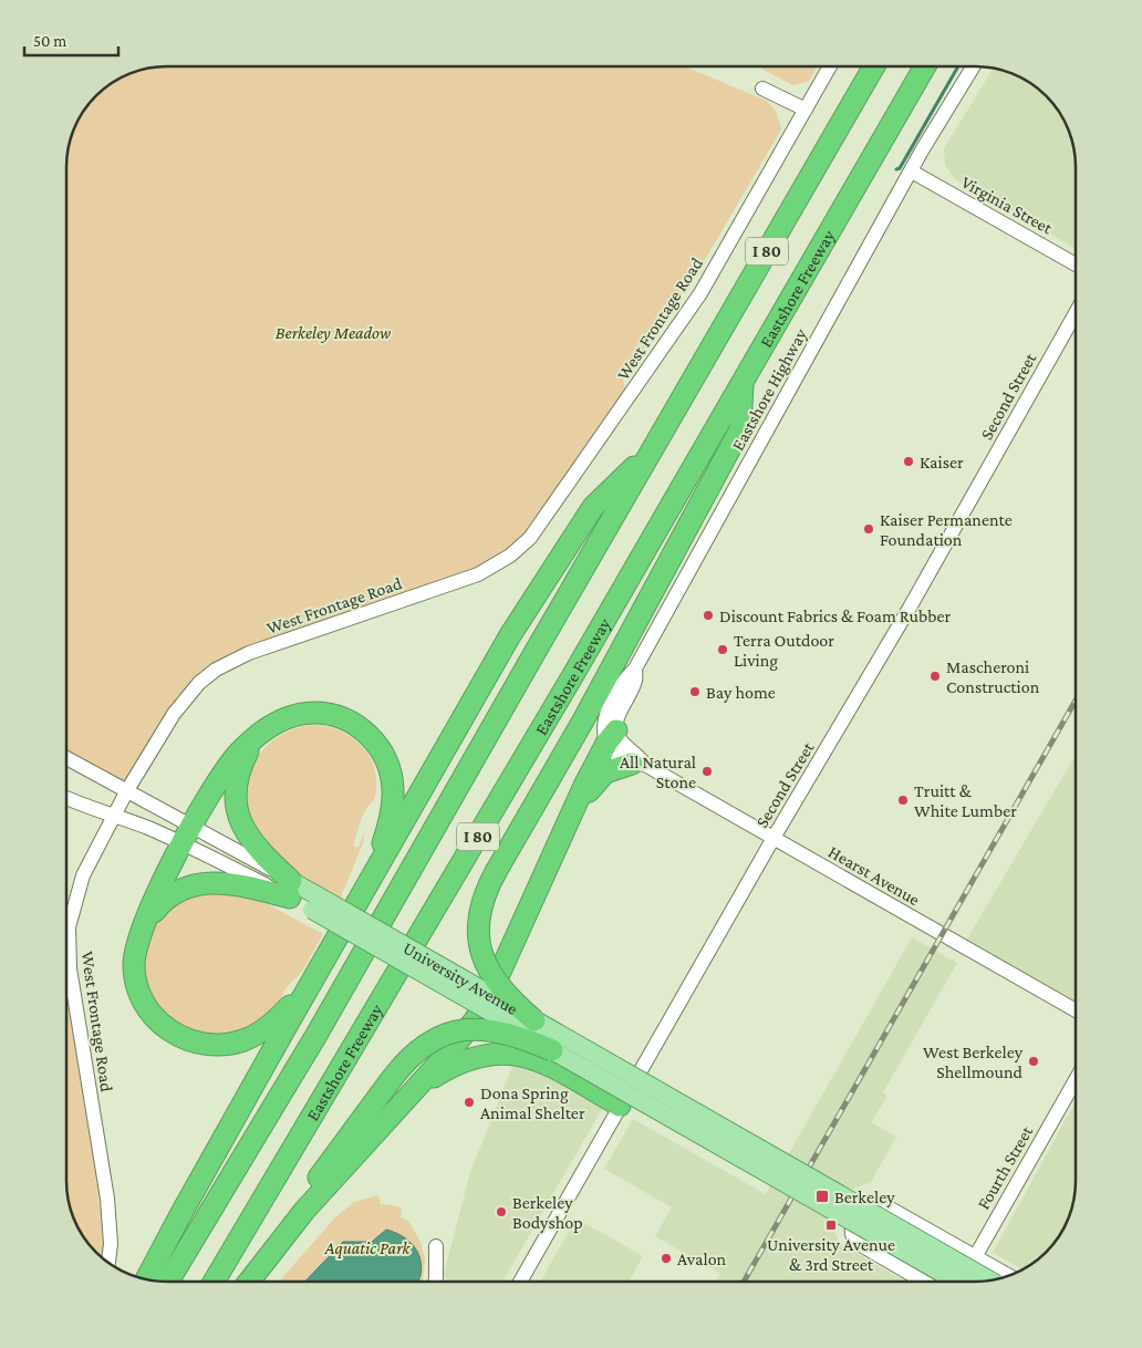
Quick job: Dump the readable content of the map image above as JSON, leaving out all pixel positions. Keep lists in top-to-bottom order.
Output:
{
  "streets": {
    "highway": ["I 80", "Eastshore Freeway"],
    "main road": ["University Avenue"],
    "street": [
      "Virginia Street",
      "West Frontage Road",
      "Eastshore Highway",
      "Second Street",
      "Hearst Avenue",
      "Fourth Street"
    ]
  },
  "crossings": [
    ["Virginia Street", "Eastshore Highway"],
    ["West Frontage Road", "University Avenue"],
    ["Eastshore Highway", "Hearst Avenue"],
    ["Second Street", "Hearst Avenue"]
  ],
  "parks": ["Berkeley Meadow", "Aquatic Park"],
  "places": {
    "other": [
      "Kaiser",
      "Kaiser Permanente Foundation",
      "Discount Fabrics & Foam Rubber",
      "Terra Outdoor Living",
      "Mascheroni Construction",
      "Bay home",
      "All Natural Stone",
      "Truitt & White Lumber",
      "West Berkeley Shellmound",
      "Dona Spring Animal Shelter",
      "Berkeley Bodyshop",
      "Avalon"
    ],
    "transit": ["Berkeley", "University Avenue & 3rd Street"]
  },
  "scale_bar": "50 m"
}
